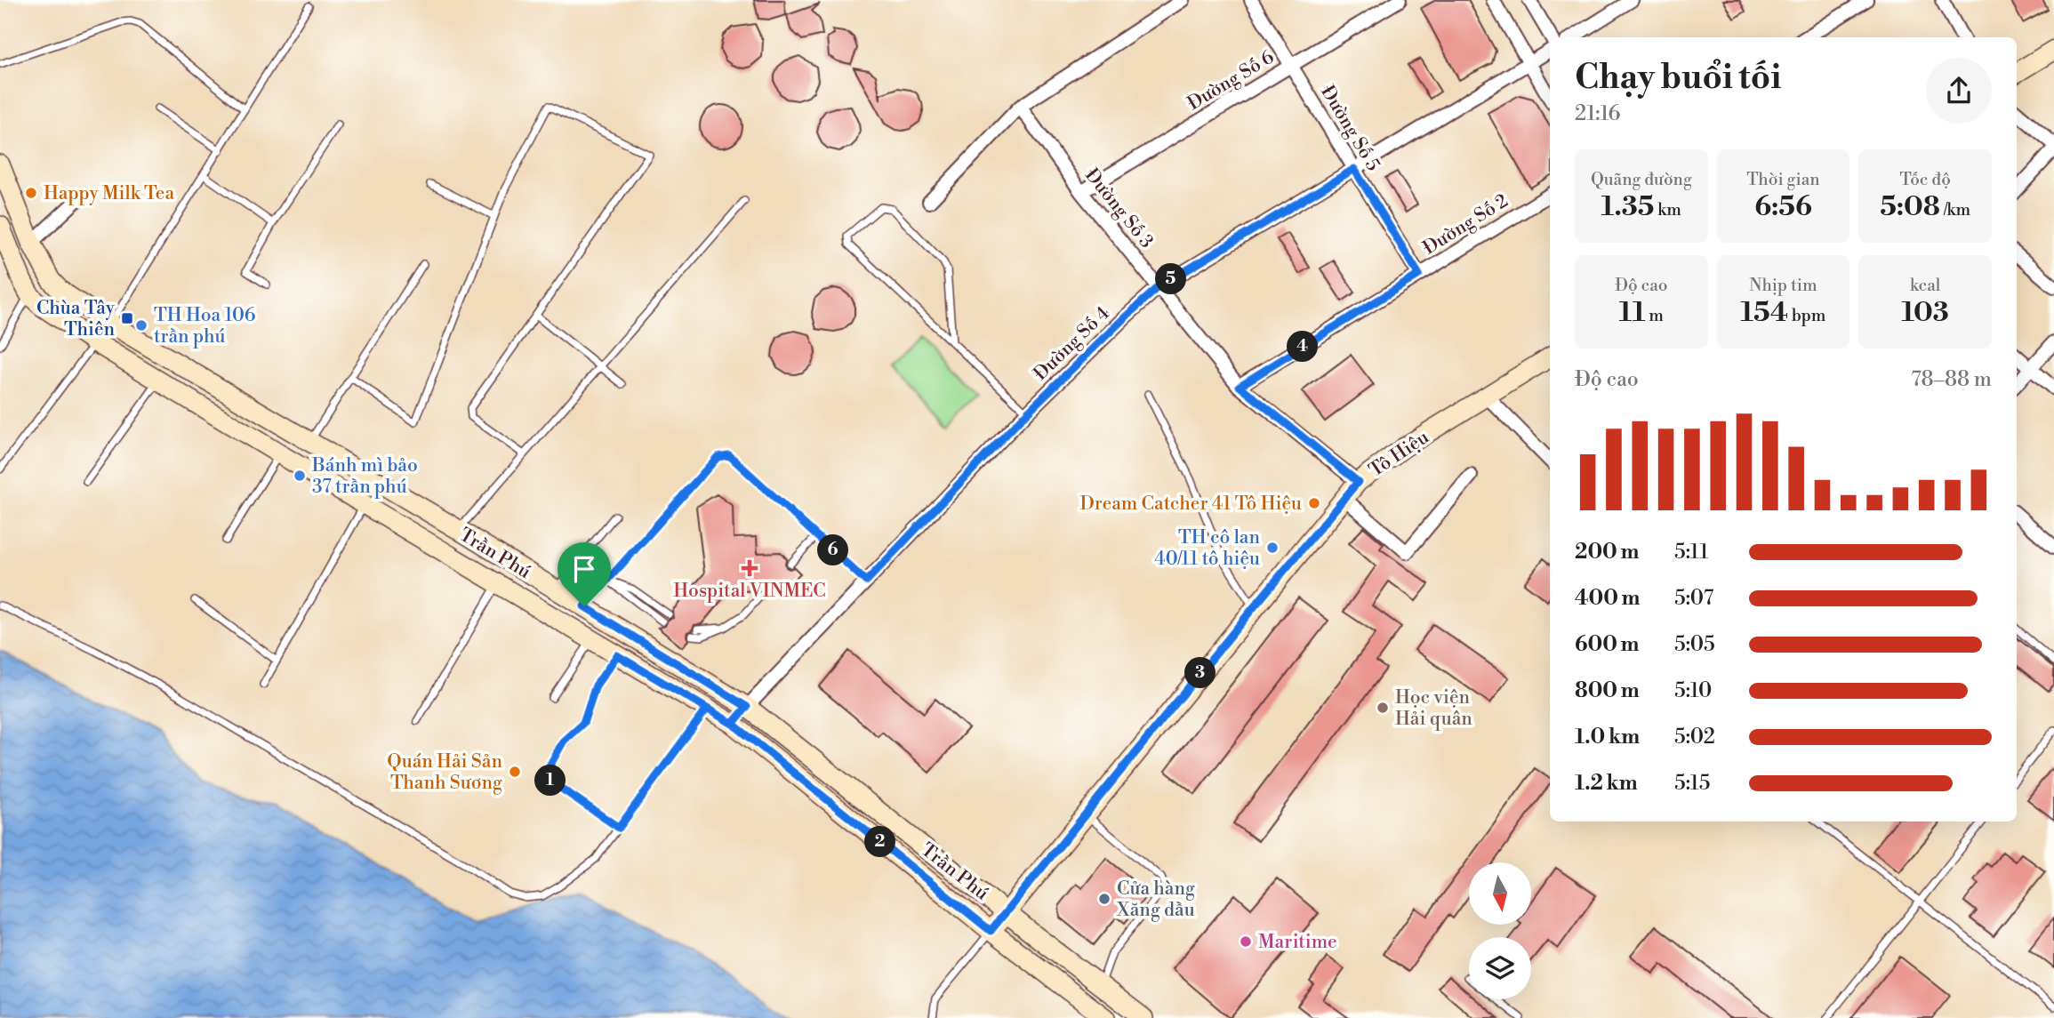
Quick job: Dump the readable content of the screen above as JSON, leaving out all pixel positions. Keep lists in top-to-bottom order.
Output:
{
  "streets": {
    "main road": ["Tô Hiệu", "Trần Phú"],
    "street": [
      "Đường Số 6",
      "Đường Số 5",
      "Đường Số 3",
      "Đường Số 2",
      "Đường Số 4"
    ]
  },
  "crossings": [
    ["Đường Số 6", "Đường Số 5"],
    ["Đường Số 6", "Đường Số 3"],
    ["Đường Số 5", "Đường Số 2"],
    ["Đường Số 5", "Đường Số 4"],
    ["Đường Số 3", "Đường Số 2"],
    ["Đường Số 3", "Đường Số 4"],
    ["Đường Số 3", "Tô Hiệu"],
    ["Đường Số 4", "Trần Phú"],
    ["Tô Hiệu", "Trần Phú"]
  ],
  "places": {
    "other": [
      "Happy Milk Tea",
      "TH Hoa 106 trần phú",
      "Bánh mì bảo 37 trần phú",
      "Dream Catcher 41 Tô Hiệu",
      "TH cô lan 40/11 tô hiệu",
      "Học viện Hải quân",
      "Quán Hải Sản Thanh Sương",
      "Cửa hàng Xăng dầu",
      "Maritime"
    ],
    "transit": ["Chùa Tây Thiên"],
    "health": ["Hospital VINMEC"]
  },
  "north": "bottom",
  "page": {
    "heading": ["Chạy buổi tối", "21:16"],
    "stats": [
      ["Quãng đường", "1.35 km"],
      ["Thời gian", "6:56"],
      ["Tốc độ", "5:08 /km"],
      ["Độ cao", "11 m"],
      ["Nhịp tim", "154 bpm"],
      ["kcal", "103"]
    ],
    "pins": [
      "5",
      "4",
      "6",
      "3",
      "1",
      "2"
    ],
    "chart": ["Độ cao", "78–88 m"],
    "list": [
      {
        "name": "200 m",
        "note": "5:11"
      },
      {
        "name": "400 m",
        "note": "5:07"
      },
      {
        "name": "600 m",
        "note": "5:05"
      },
      {
        "name": "800 m",
        "note": "5:10"
      },
      {
        "name": "1.0 km",
        "note": "5:02"
      },
      {
        "name": "1.2 km",
        "note": "5:15"
      }
    ]
  }
}
